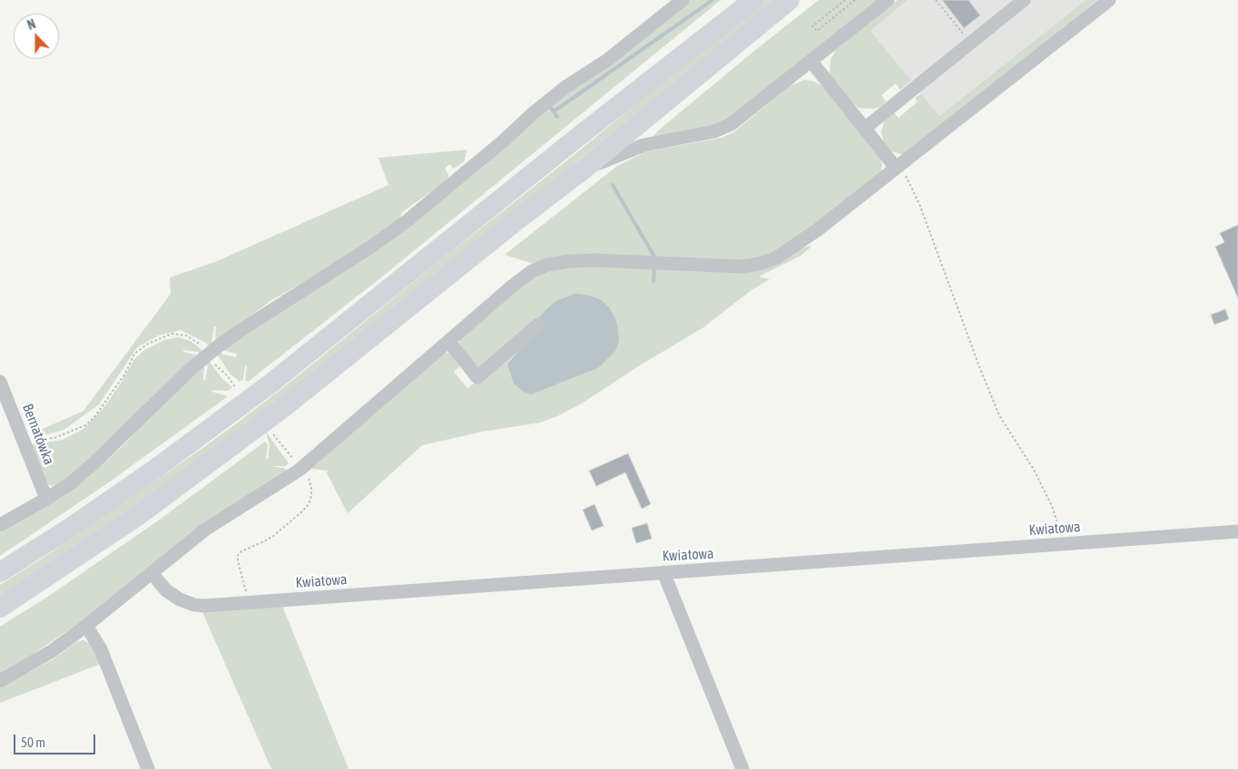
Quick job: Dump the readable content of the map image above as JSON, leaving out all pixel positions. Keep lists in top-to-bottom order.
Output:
{
  "streets": {
    "street": ["Bernatówka", "Kwiatowa"]
  },
  "scale_bar": "50 m",
  "north": "top"
}
